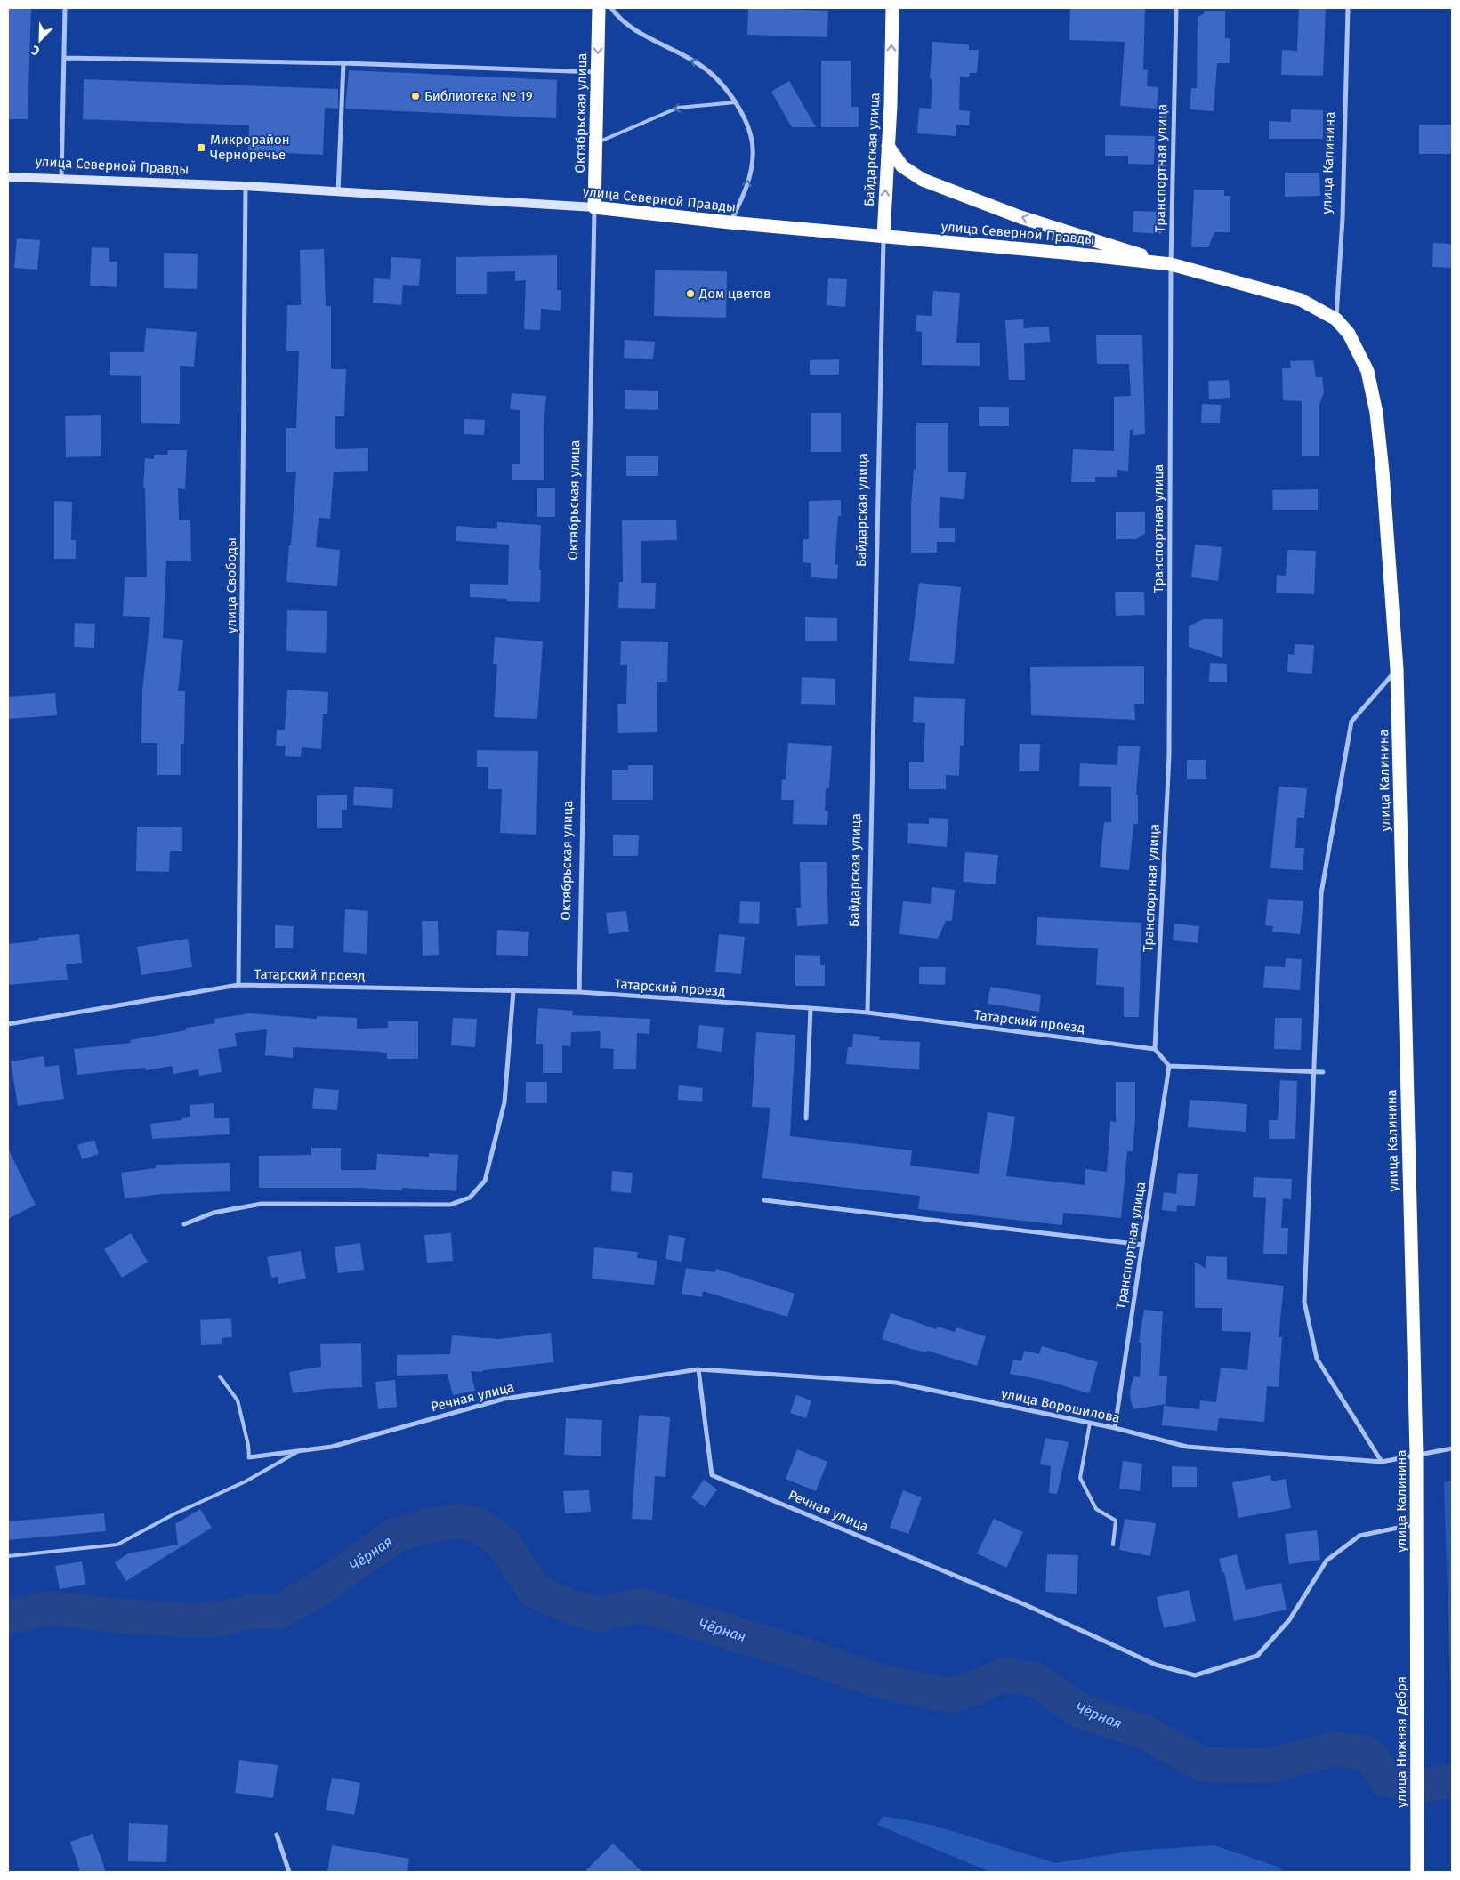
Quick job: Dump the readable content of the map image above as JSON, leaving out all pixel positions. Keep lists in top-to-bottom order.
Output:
{
  "streets": {
    "highway": [
      "Октябрьская улица",
      "Байдарская улица",
      "улица Калинина",
      "улица Северной Правды",
      "улица Нижняя Дебря"
    ],
    "street": [
      "Транспортная улица",
      "улица Свободы",
      "Татарский проезд",
      "Речная улица",
      "улица Ворошилова"
    ]
  },
  "crossings": [
    ["Октябрьская улица", "улица Северной Правды"],
    ["Октябрьская улица", "Татарский проезд"],
    ["Байдарская улица", "улица Северной Правды"],
    ["Байдарская улица", "Татарский проезд"],
    ["улица Калинина", "улица Северной Правды"],
    ["улица Калинина", "Речная улица"],
    ["улица Калинина", "улица Ворошилова"],
    ["улица Калинина", "улица Нижняя Дебря"],
    ["улица Северной Правды", "Транспортная улица"],
    ["улица Северной Правды", "улица Свободы"],
    ["Транспортная улица", "Татарский проезд"],
    ["Транспортная улица", "улица Ворошилова"],
    ["улица Свободы", "Татарский проезд"],
    ["Речная улица", "улица Ворошилова"]
  ],
  "water": ["Чёрная"],
  "places": {
    "other": ["Библиотека № 19", "Дом цветов"],
    "transit": ["Микрорайон Черноречье"]
  },
  "north": "bottom left"
}
